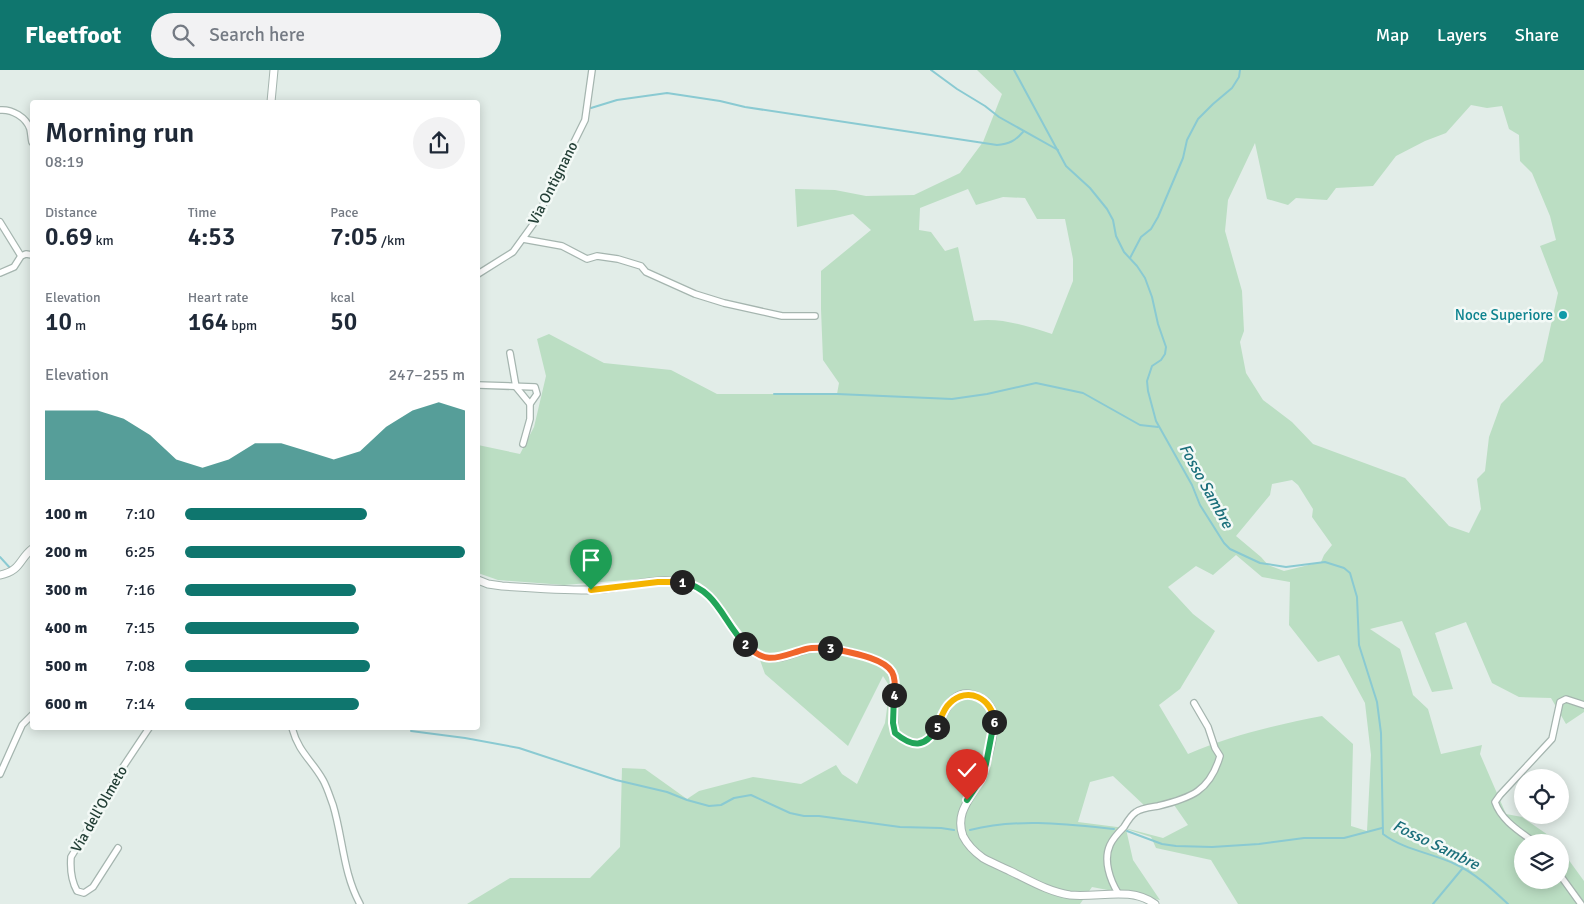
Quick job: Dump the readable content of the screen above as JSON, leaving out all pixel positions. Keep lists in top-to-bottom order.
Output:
{
  "streets": {
    "street": ["Via Ontignano", "Via dell'Olmeto"]
  },
  "water": ["Fosso Sambre"],
  "places": ["Noce Superiore"],
  "page": {
    "header": "Fleetfoot",
    "search": "Search here",
    "nav": ["Map", "Layers", "Share"],
    "heading": ["Morning run", "08:19"],
    "stats": [
      ["Distance", "0.69 km"],
      ["Time", "4:53"],
      ["Pace", "7:05 /km"],
      ["Elevation", "10 m"],
      ["Heart rate", "164 bpm"],
      ["kcal", "50"]
    ],
    "chart": ["Elevation", "247–255 m"],
    "list": [
      {
        "name": "100 m",
        "note": "7:10"
      },
      {
        "name": "200 m",
        "note": "6:25"
      },
      {
        "name": "300 m",
        "note": "7:16"
      },
      {
        "name": "400 m",
        "note": "7:15"
      },
      {
        "name": "500 m",
        "note": "7:08"
      },
      {
        "name": "600 m",
        "note": "7:14"
      }
    ],
    "pins": [
      "1",
      "2",
      "3",
      "4",
      "6",
      "5"
    ]
  }
}
